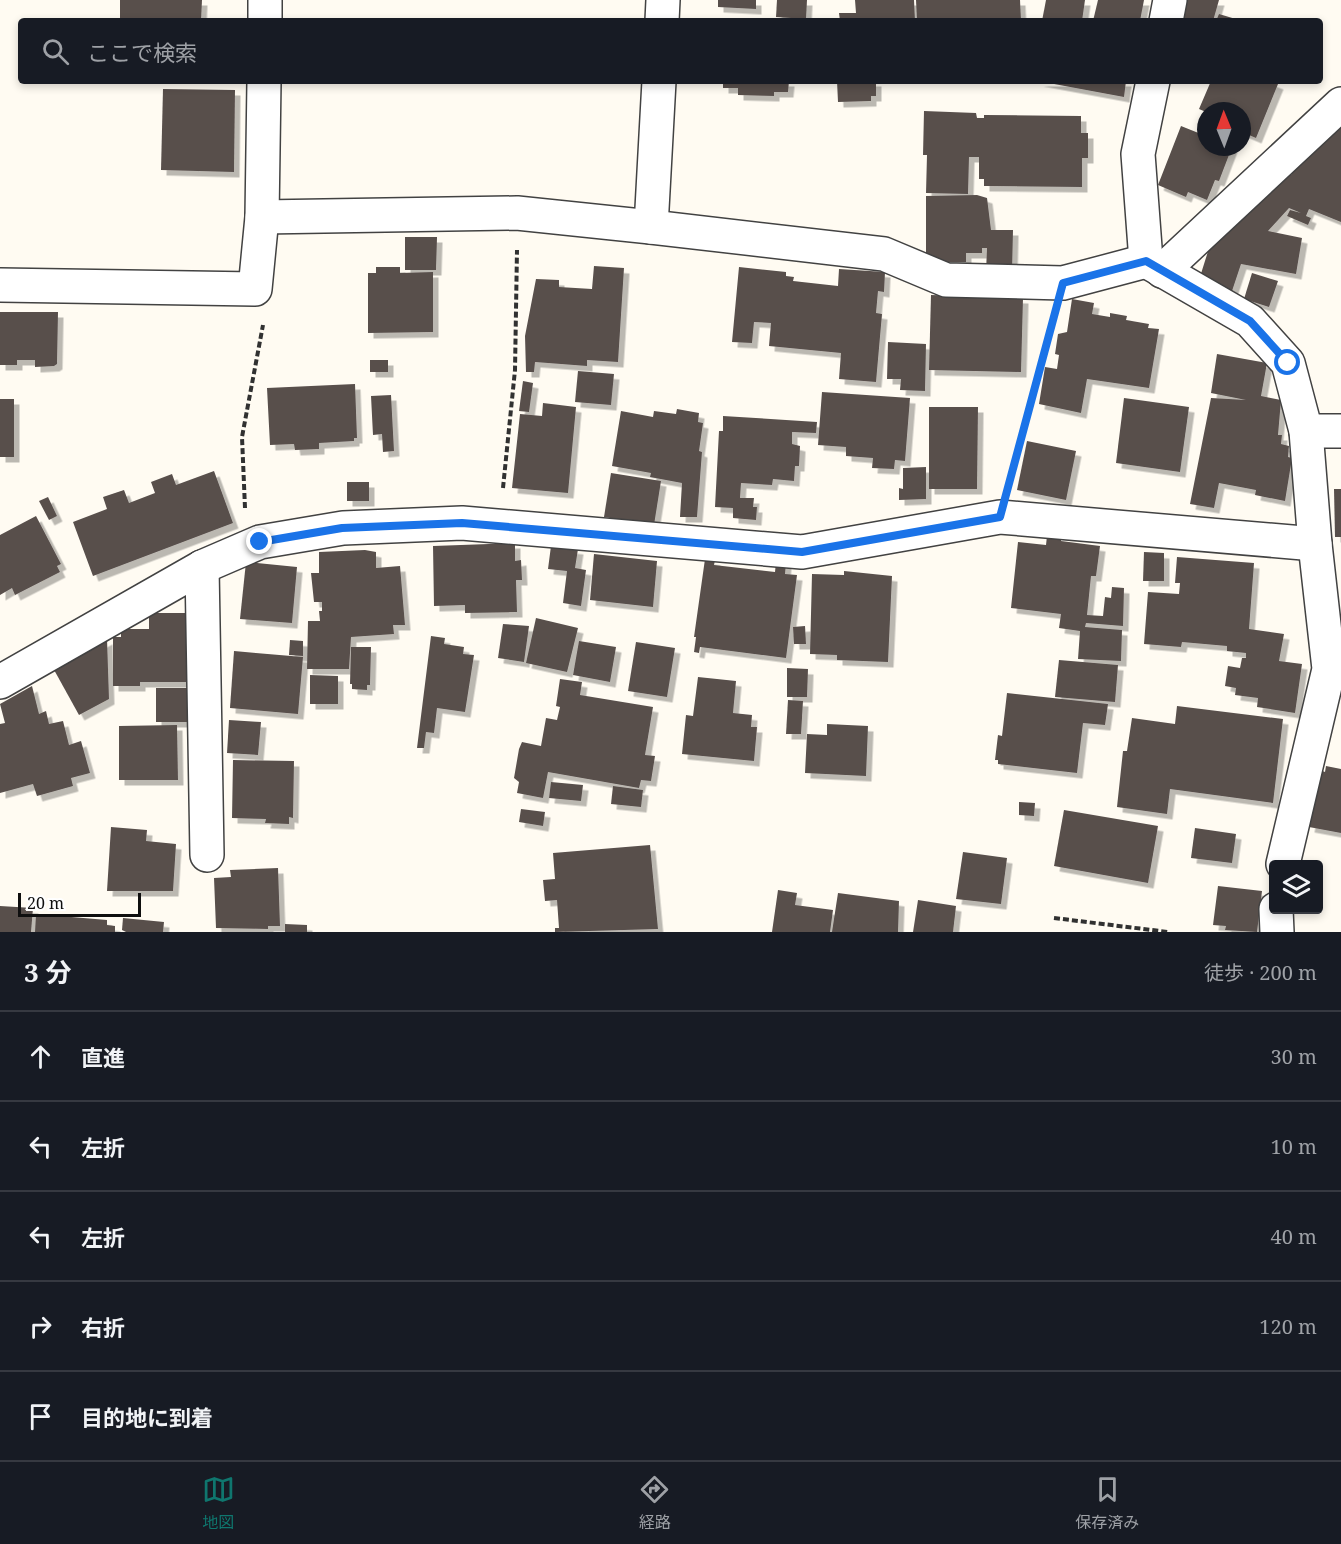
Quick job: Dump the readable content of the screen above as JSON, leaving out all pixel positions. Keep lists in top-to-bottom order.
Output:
{
  "scale_bar": "20 m",
  "north": "top",
  "page": {
    "search": "ここで検索",
    "scale": "20 m",
    "heading": ["3 分", "徒歩 · 200 m"],
    "list": [
      ["直進", "30 m"],
      ["左折", "10 m"],
      ["左折", "40 m"],
      ["右折", "120 m"],
      "目的地に到着"
    ],
    "nav": ["地図", "経路", "保存済み"]
  }
}
